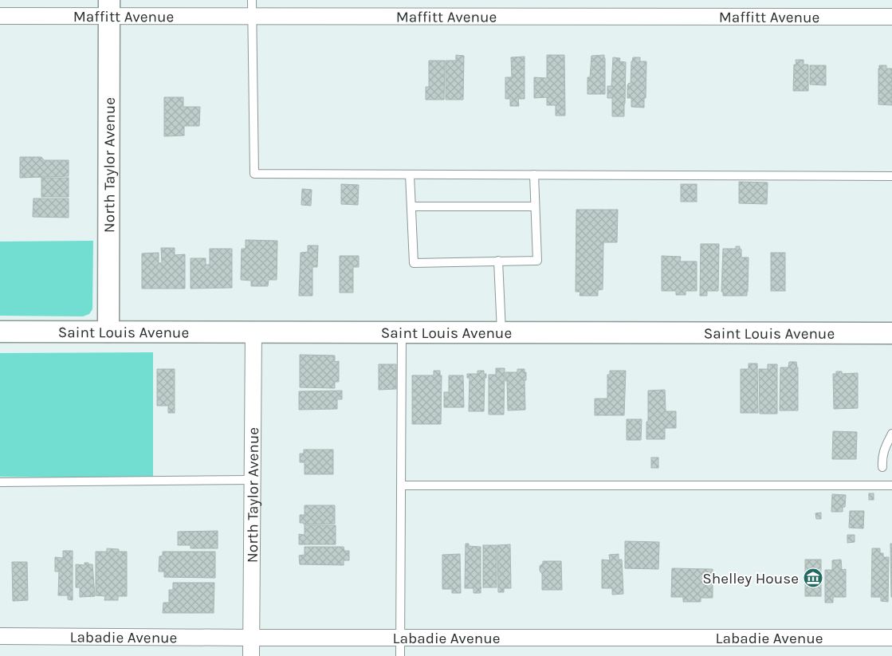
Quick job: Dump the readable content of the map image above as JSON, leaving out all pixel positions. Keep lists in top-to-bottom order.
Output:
{
  "streets": {
    "street": [
      "Maffitt Avenue",
      "North Taylor Avenue",
      "Saint Louis Avenue",
      "Labadie Avenue"
    ]
  },
  "crossings": [
    ["Maffitt Avenue", "North Taylor Avenue"],
    ["North Taylor Avenue", "Saint Louis Avenue"],
    ["North Taylor Avenue", "Labadie Avenue"]
  ],
  "places": {
    "museum": ["Shelley House"]
  }
}
